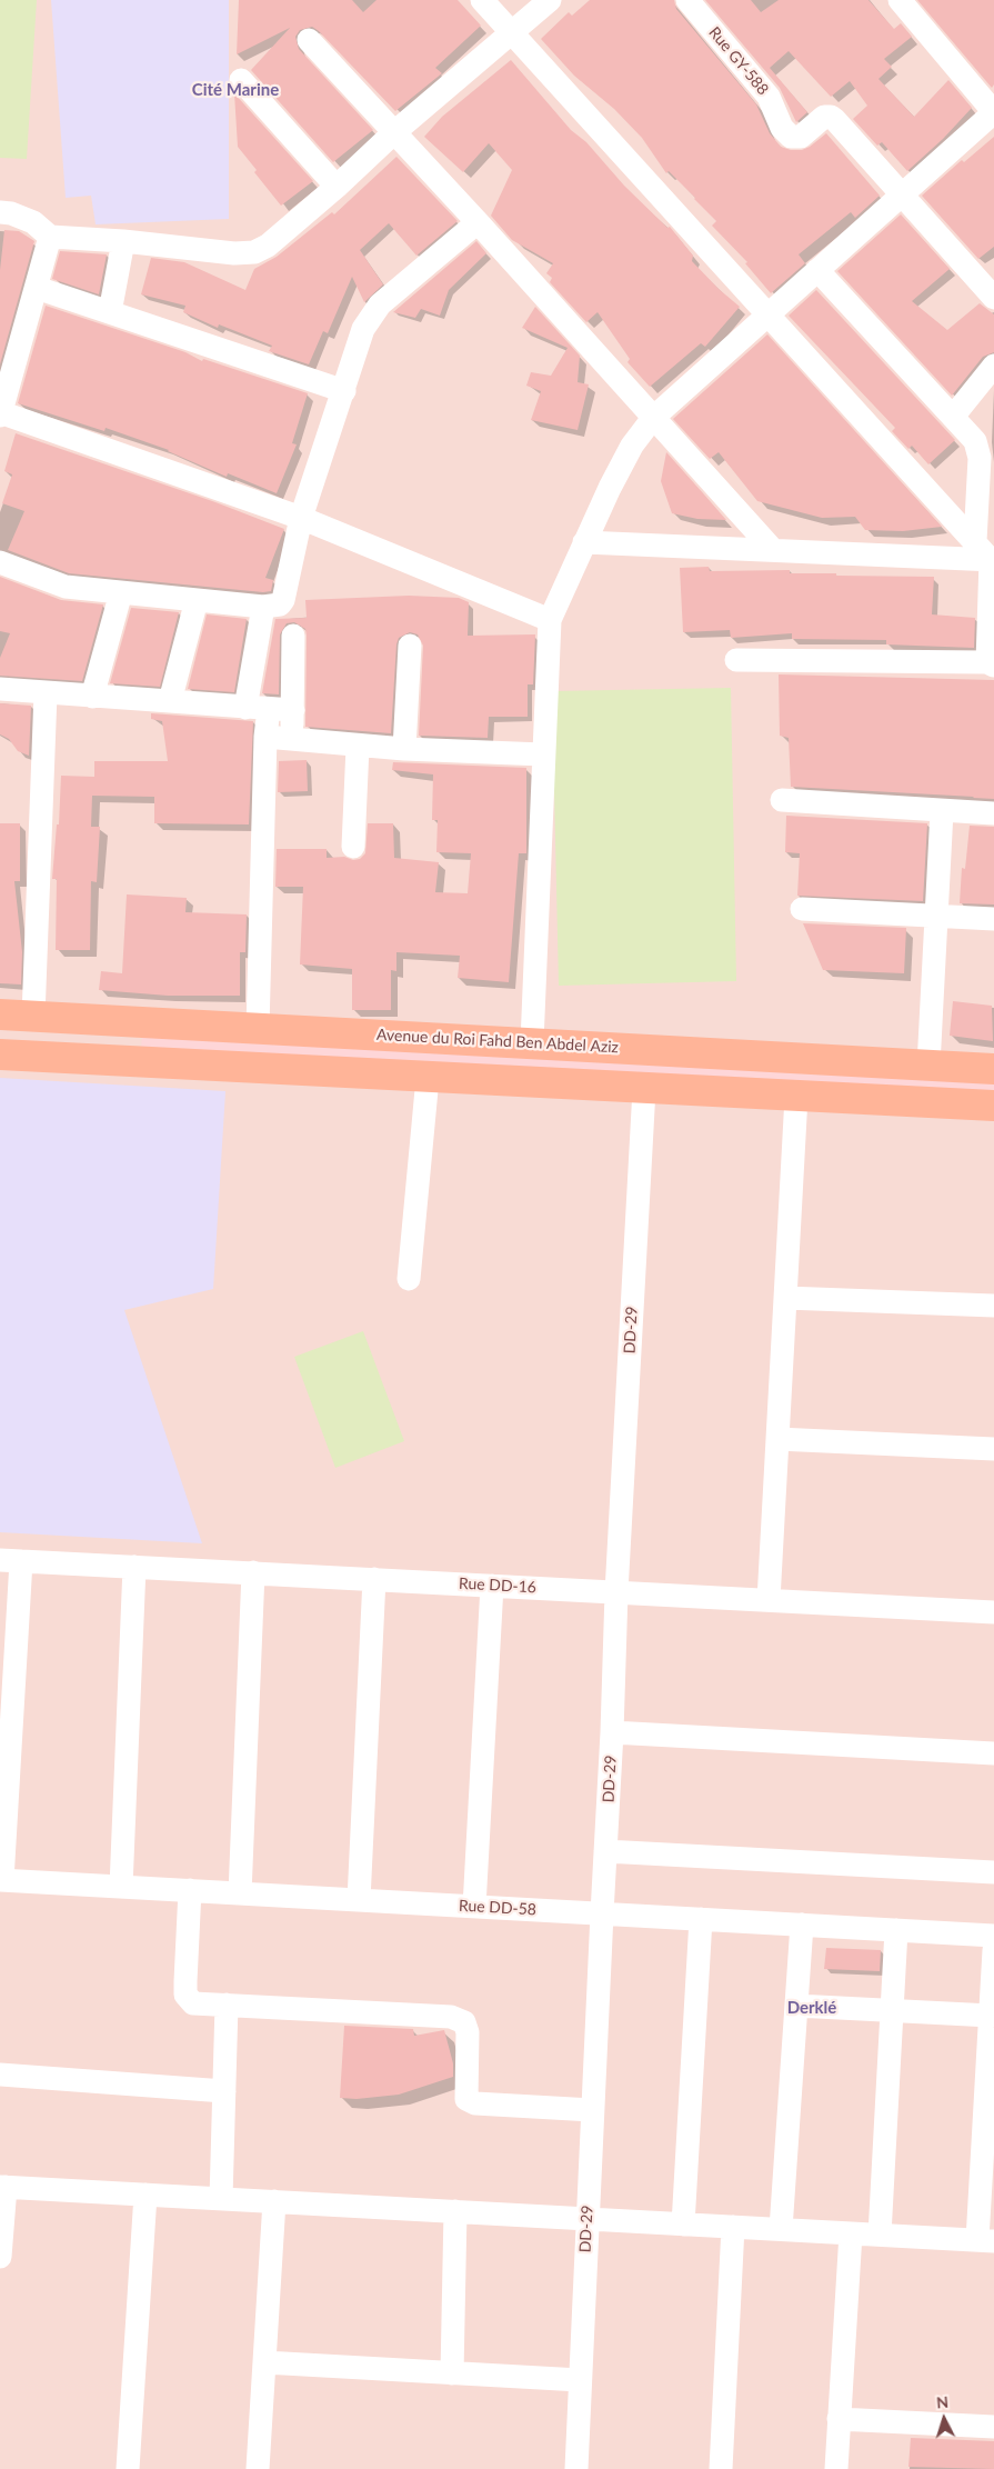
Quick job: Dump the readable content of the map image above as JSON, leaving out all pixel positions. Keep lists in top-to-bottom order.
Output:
{
  "streets": {
    "main road": ["Avenue du Roi Fahd Ben Abdel Aziz"],
    "street": [
      "Rue GY-588",
      "DD-29",
      "Rue DD-16",
      "Rue DD-58"
    ]
  },
  "crossings": [
    ["DD-29", "Rue DD-16"],
    ["DD-29", "Rue DD-58"]
  ],
  "districts": ["Cité Marine", "Derklé"],
  "north": "top"
}
